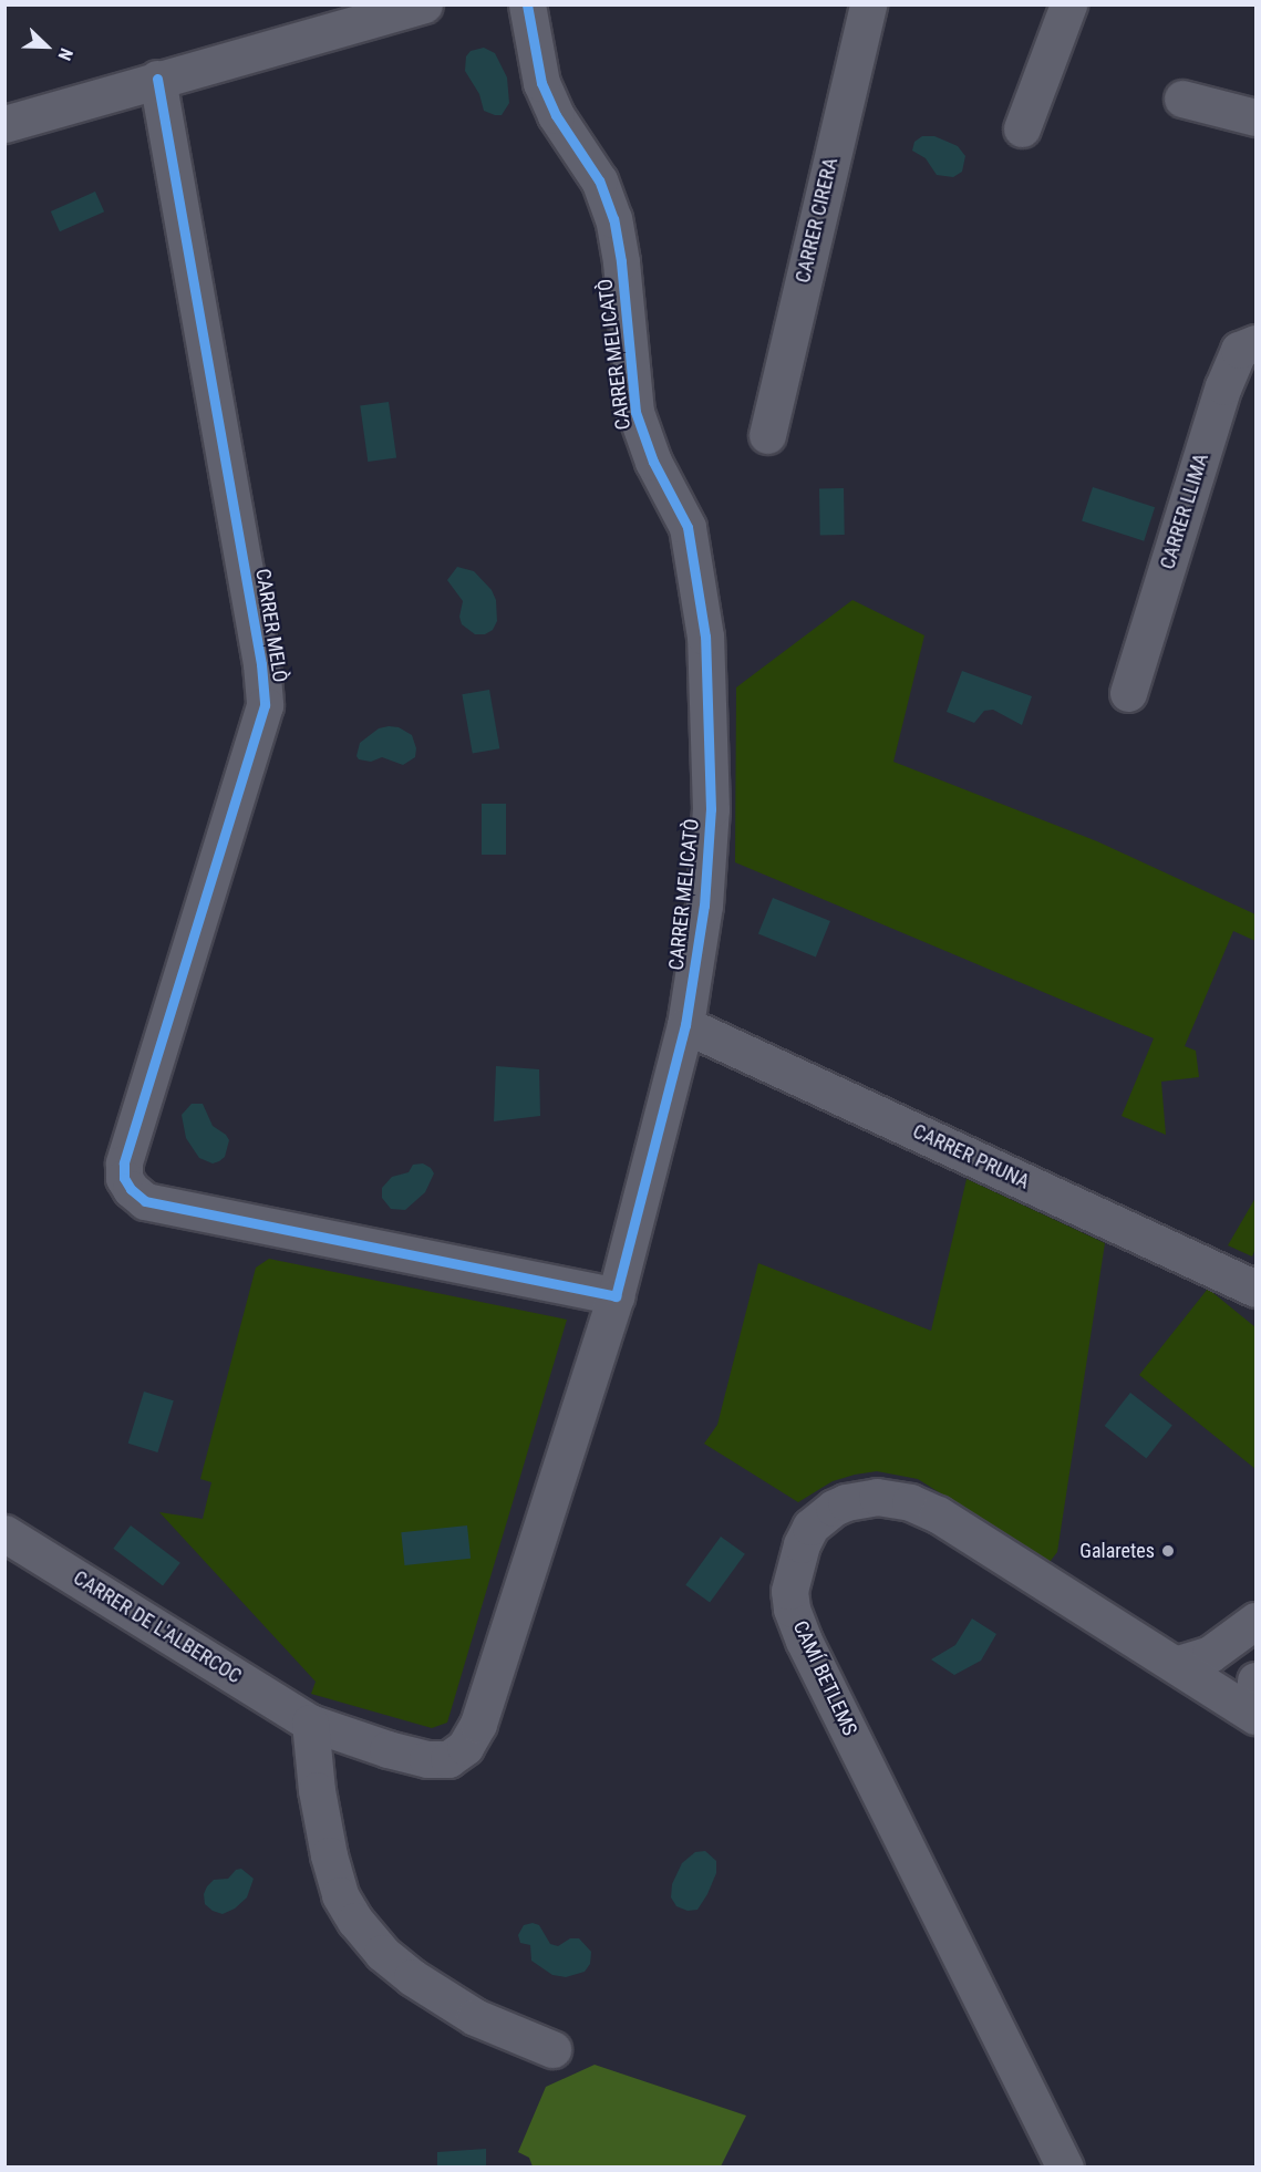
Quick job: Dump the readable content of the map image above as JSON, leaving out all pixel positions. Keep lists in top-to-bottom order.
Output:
{
  "streets": {
    "street": [
      "CARRER CIRERA",
      "CARRER MELICATÒ",
      "CARRER LLIMA",
      "CARRER MELÒ",
      "CARRER PRUNA",
      "CARRER DE L'ALBERCOC",
      "CAMÍ BETLEMS"
    ]
  },
  "crossings": [
    ["CARRER MELICATÒ", "CARRER MELÒ"],
    ["CARRER MELICATÒ", "CARRER PRUNA"],
    ["CARRER MELICATÒ", "CARRER DE L'ALBERCOC"],
    ["CARRER MELÒ", "CARRER DE L'ALBERCOC"]
  ],
  "places": ["Galaretes"],
  "north": "bottom right"
}
